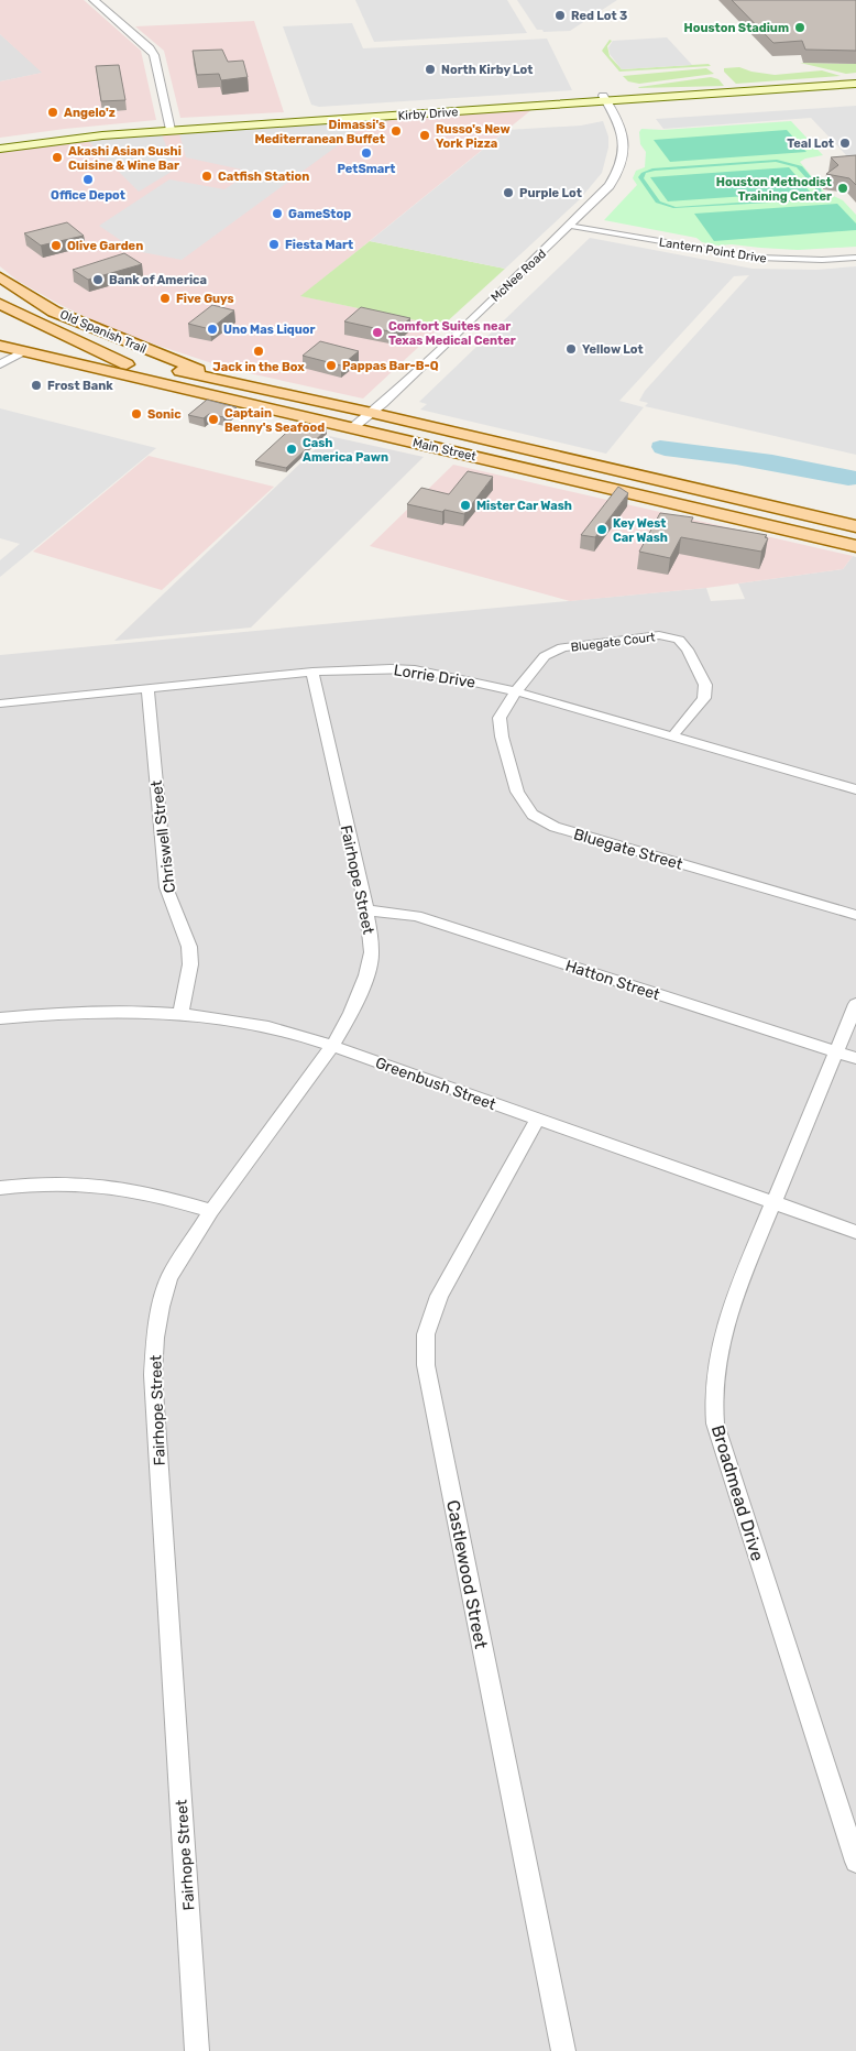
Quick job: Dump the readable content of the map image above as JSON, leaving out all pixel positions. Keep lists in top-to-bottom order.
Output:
{
  "streets": {
    "main road": ["Kirby Drive", "Old Spanish Trail", "Main Street"],
    "street": [
      "Lantern Point Drive",
      "McNee Road",
      "Bluegate Court",
      "Lorrie Drive",
      "Chriswell Street",
      "Bluegate Street",
      "Fairhope Street",
      "Hatton Street",
      "Greenbush Street",
      "Broadmead Drive",
      "Castlewood Street"
    ]
  },
  "crossings": [
    ["Kirby Drive", "McNee Road"],
    ["Lantern Point Drive", "McNee Road"],
    ["McNee Road", "Main Street"],
    ["Old Spanish Trail", "Main Street"],
    ["Bluegate Court", "Lorrie Drive"],
    ["Bluegate Court", "Bluegate Street"],
    ["Lorrie Drive", "Chriswell Street"],
    ["Lorrie Drive", "Bluegate Street"],
    ["Lorrie Drive", "Fairhope Street"],
    ["Chriswell Street", "Greenbush Street"],
    ["Fairhope Street", "Hatton Street"],
    ["Fairhope Street", "Greenbush Street"],
    ["Hatton Street", "Broadmead Drive"],
    ["Greenbush Street", "Broadmead Drive"],
    ["Greenbush Street", "Castlewood Street"]
  ],
  "places": [
    "Red Lot 3",
    "Houston Stadium",
    "North Kirby Lot",
    "Angelo'z",
    "Dimassi's Mediterranean Buffet",
    "Russo's New York Pizza",
    "Teal Lot",
    "PetSmart",
    "Akashi Asian Sushi Cuisine & Wine Bar",
    "Catfish Station",
    "Office Depot",
    "Houston Methodist Training Center",
    "Purple Lot",
    "GameStop",
    "Fiesta Mart",
    "Olive Garden",
    "Bank of America",
    "Five Guys",
    "Uno Mas Liquor",
    "Comfort Suites near Texas Medical Center",
    "Yellow Lot",
    "Jack in the Box",
    "Pappas Bar-B-Q",
    "Frost Bank",
    "Sonic",
    "Captain Benny's Seafood",
    "Cash America Pawn",
    "Mister Car Wash",
    "Key West Car Wash"
  ]
}
